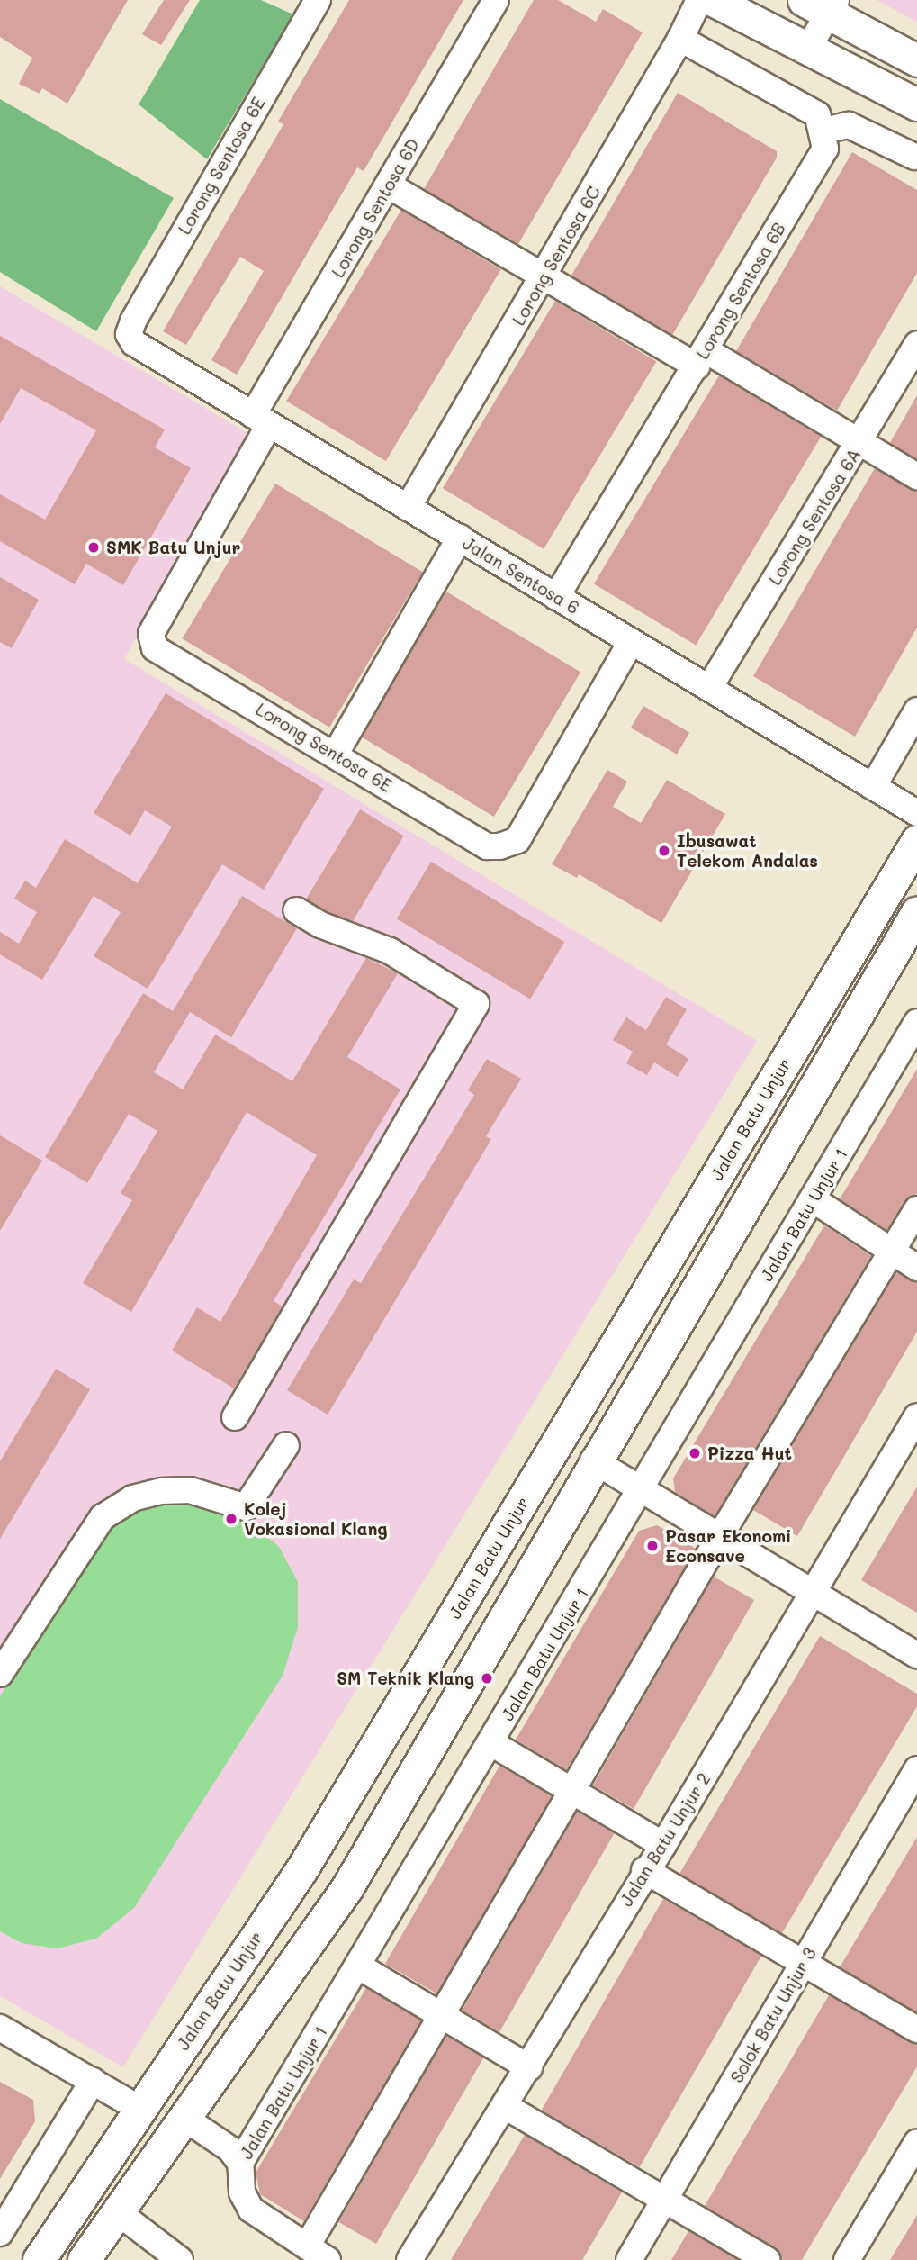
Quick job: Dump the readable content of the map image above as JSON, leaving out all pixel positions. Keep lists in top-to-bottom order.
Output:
{
  "streets": {
    "main road": ["Jalan Batu Unjur"],
    "street": [
      "Lorong Sentosa 6E",
      "Lorong Sentosa 6D",
      "Lorong Sentosa 6C",
      "Lorong Sentosa 6B",
      "Lorong Sentosa 6A",
      "Jalan Sentosa 6",
      "Jalan Batu Unjur 1",
      "Jalan Batu Unjur 2",
      "Solok Batu Unjur 3"
    ]
  },
  "crossings": [
    ["Lorong Sentosa 6E", "Lorong Sentosa 6D"],
    ["Lorong Sentosa 6E", "Jalan Sentosa 6"],
    ["Lorong Sentosa 6D", "Jalan Sentosa 6"],
    ["Lorong Sentosa 6C", "Jalan Sentosa 6"],
    ["Lorong Sentosa 6B", "Jalan Sentosa 6"],
    ["Lorong Sentosa 6A", "Jalan Sentosa 6"]
  ],
  "places": [
    "SMK Batu Unjur",
    "Ibusawat Telekom Andalas",
    "Pizza Hut",
    "Kolej Vokasional Klang",
    "Pasar Ekonomi Econsave",
    "SM Teknik Klang"
  ]
}
